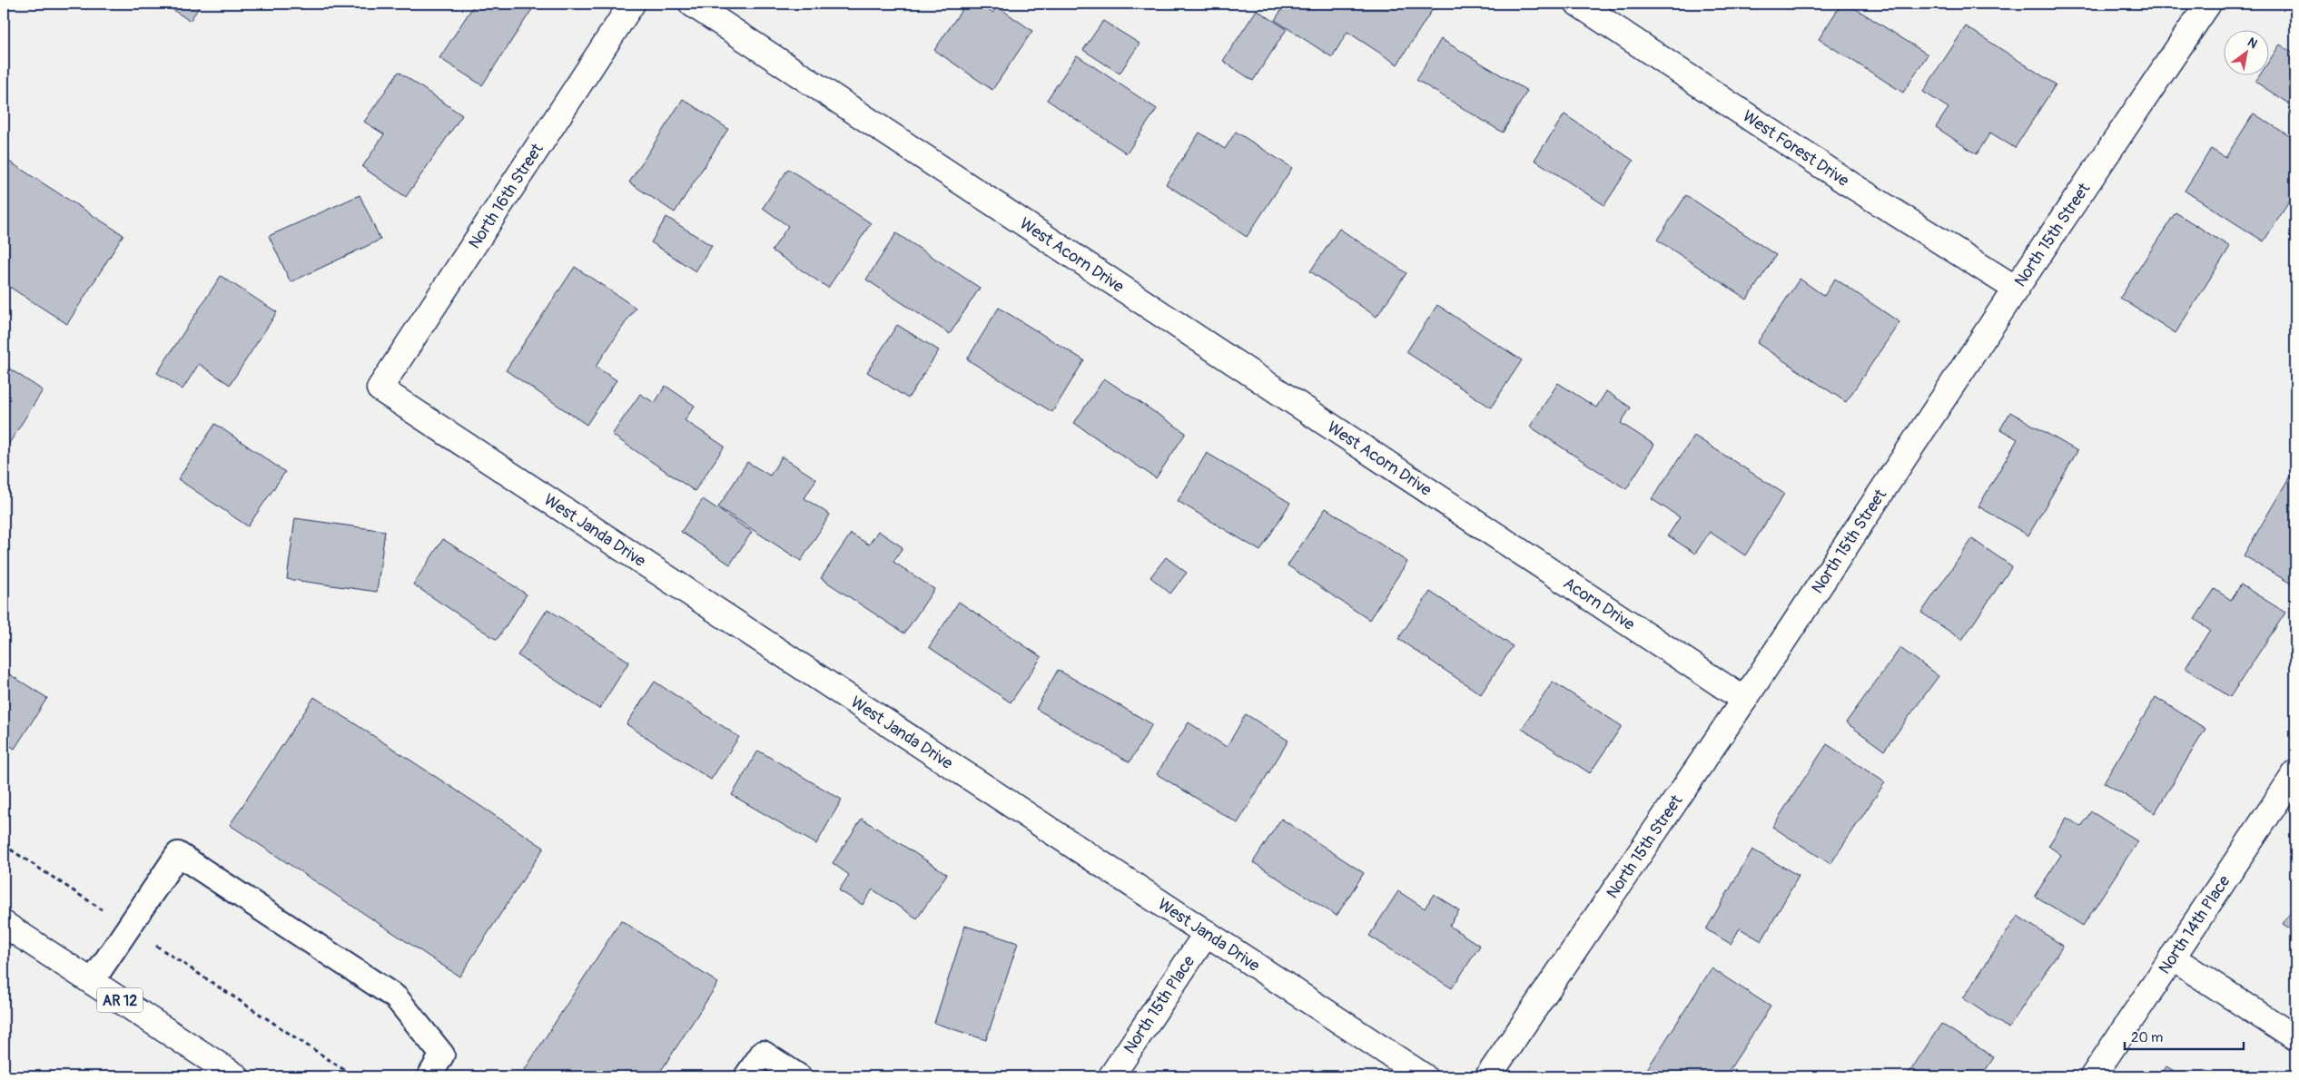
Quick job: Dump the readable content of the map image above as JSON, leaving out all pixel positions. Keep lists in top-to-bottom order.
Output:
{
  "streets": {
    "main road": [
      "West Forest Drive",
      "North 16th Street",
      "North 15th Street",
      "West Acorn Drive",
      "West Janda Drive",
      "Acorn Drive",
      "North 14th Place",
      "AR 12",
      "North 15th Place"
    ]
  },
  "crossings": [
    ["West Forest Drive", "North 15th Street"],
    ["North 16th Street", "West Janda Drive"],
    ["North 15th Street", "Acorn Drive"],
    ["West Acorn Drive", "Acorn Drive"],
    ["West Janda Drive", "North 15th Place"]
  ],
  "scale_bar": "20 m",
  "north": "top right"
}
